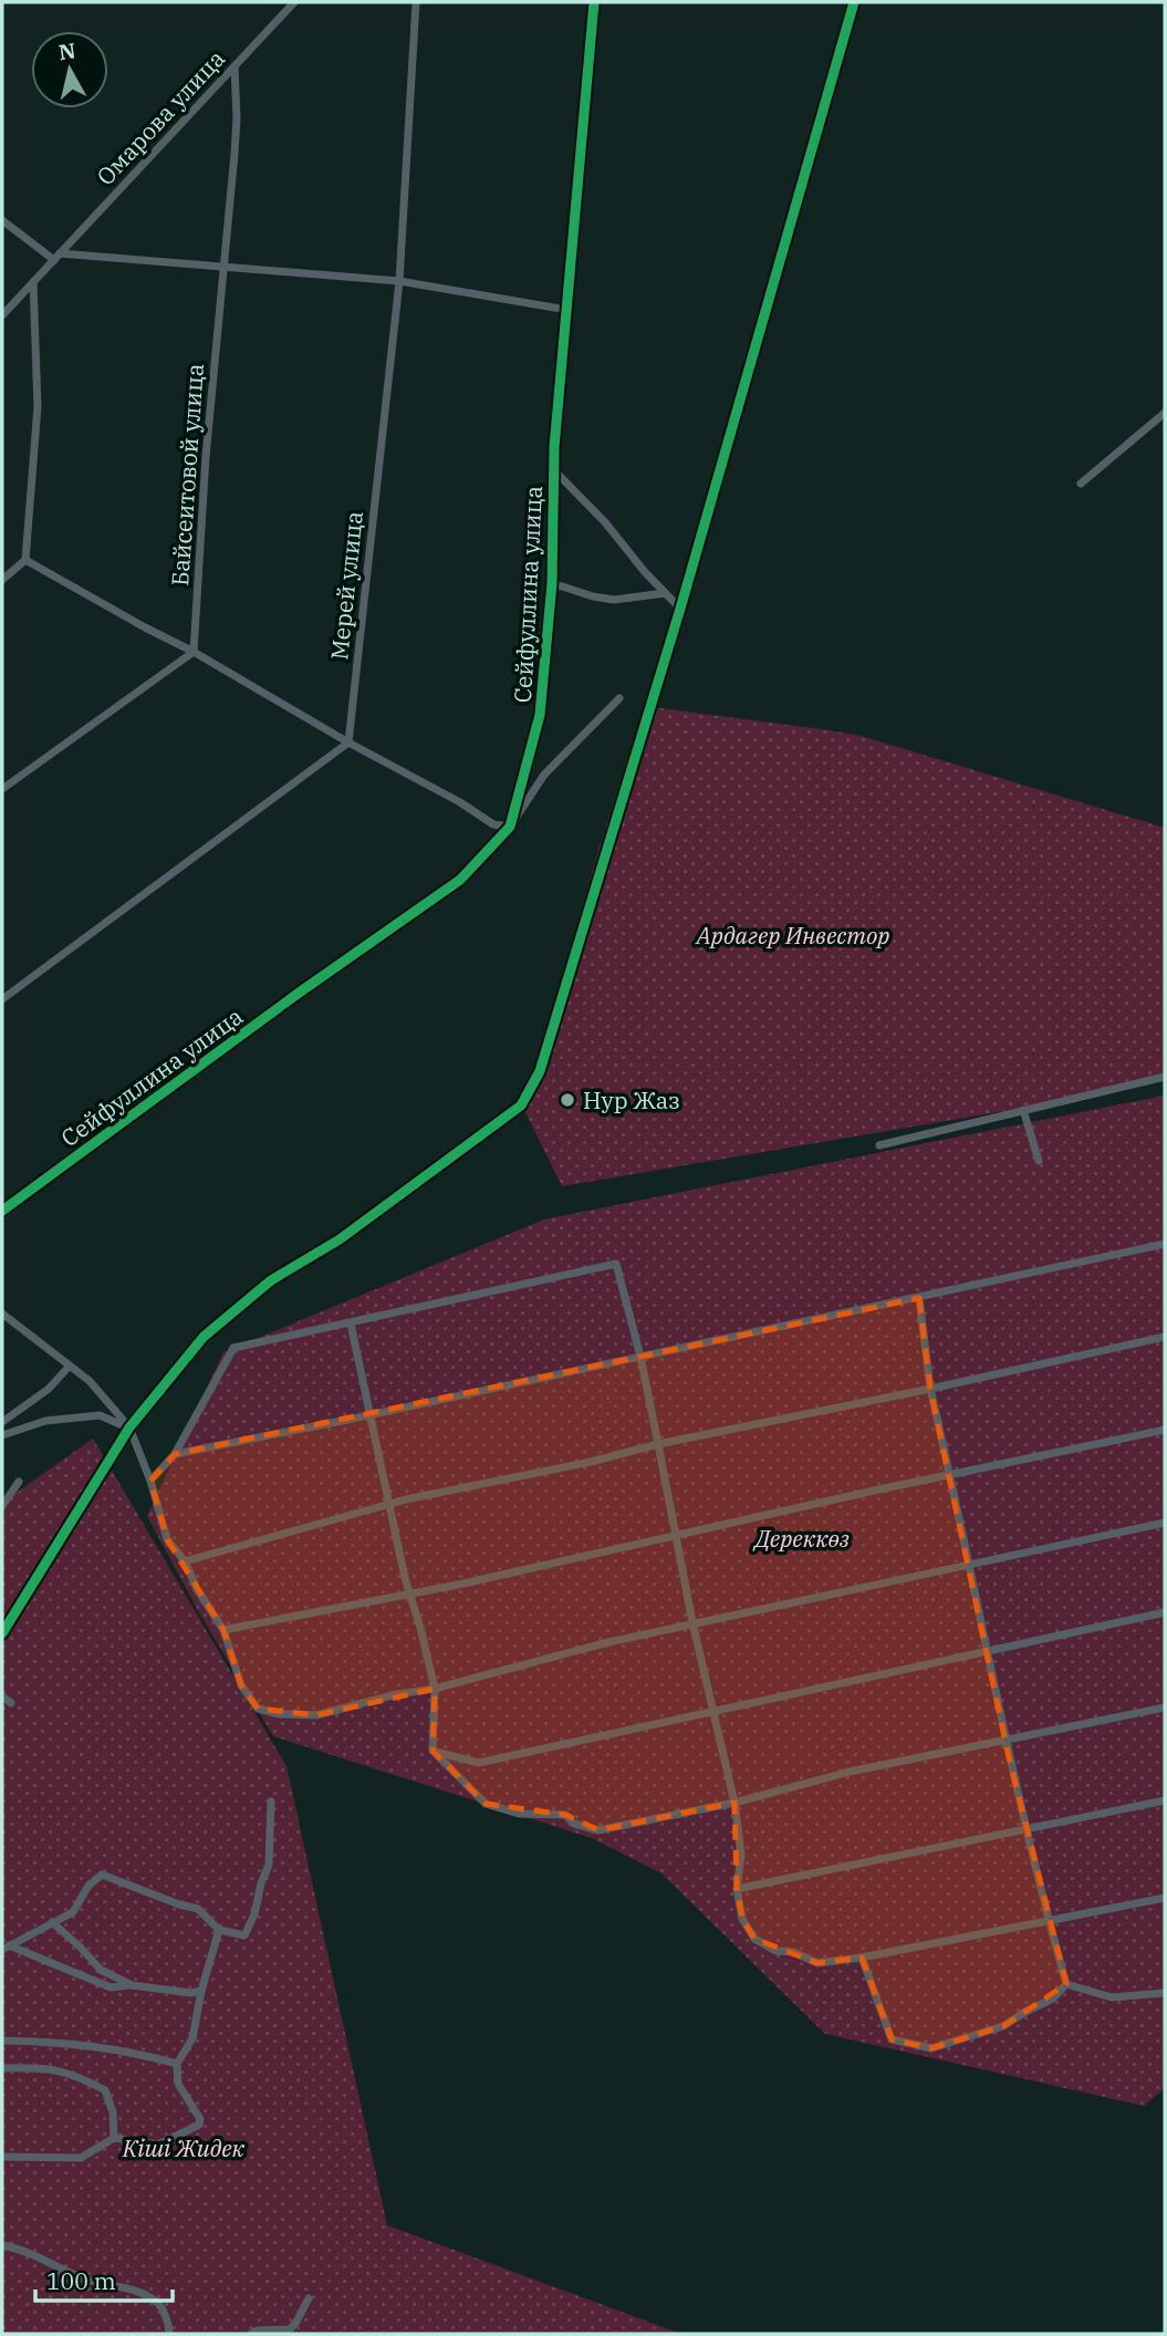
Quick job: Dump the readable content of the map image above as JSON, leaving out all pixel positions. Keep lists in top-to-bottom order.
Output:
{
  "streets": {
    "street": [
      "Омарова улица",
      "Байсеитовой улица",
      "Мерей улица",
      "Сейфуллина улица"
    ]
  },
  "crossings": [
    ["Омарова улица", "Байсеитовой улица"]
  ],
  "parks": ["Ардагер Инвестор", "Дереккөз", "Кіші Жидек"],
  "places": ["Нур Жаз"],
  "scale_bar": "100 m",
  "north": "top"
}
